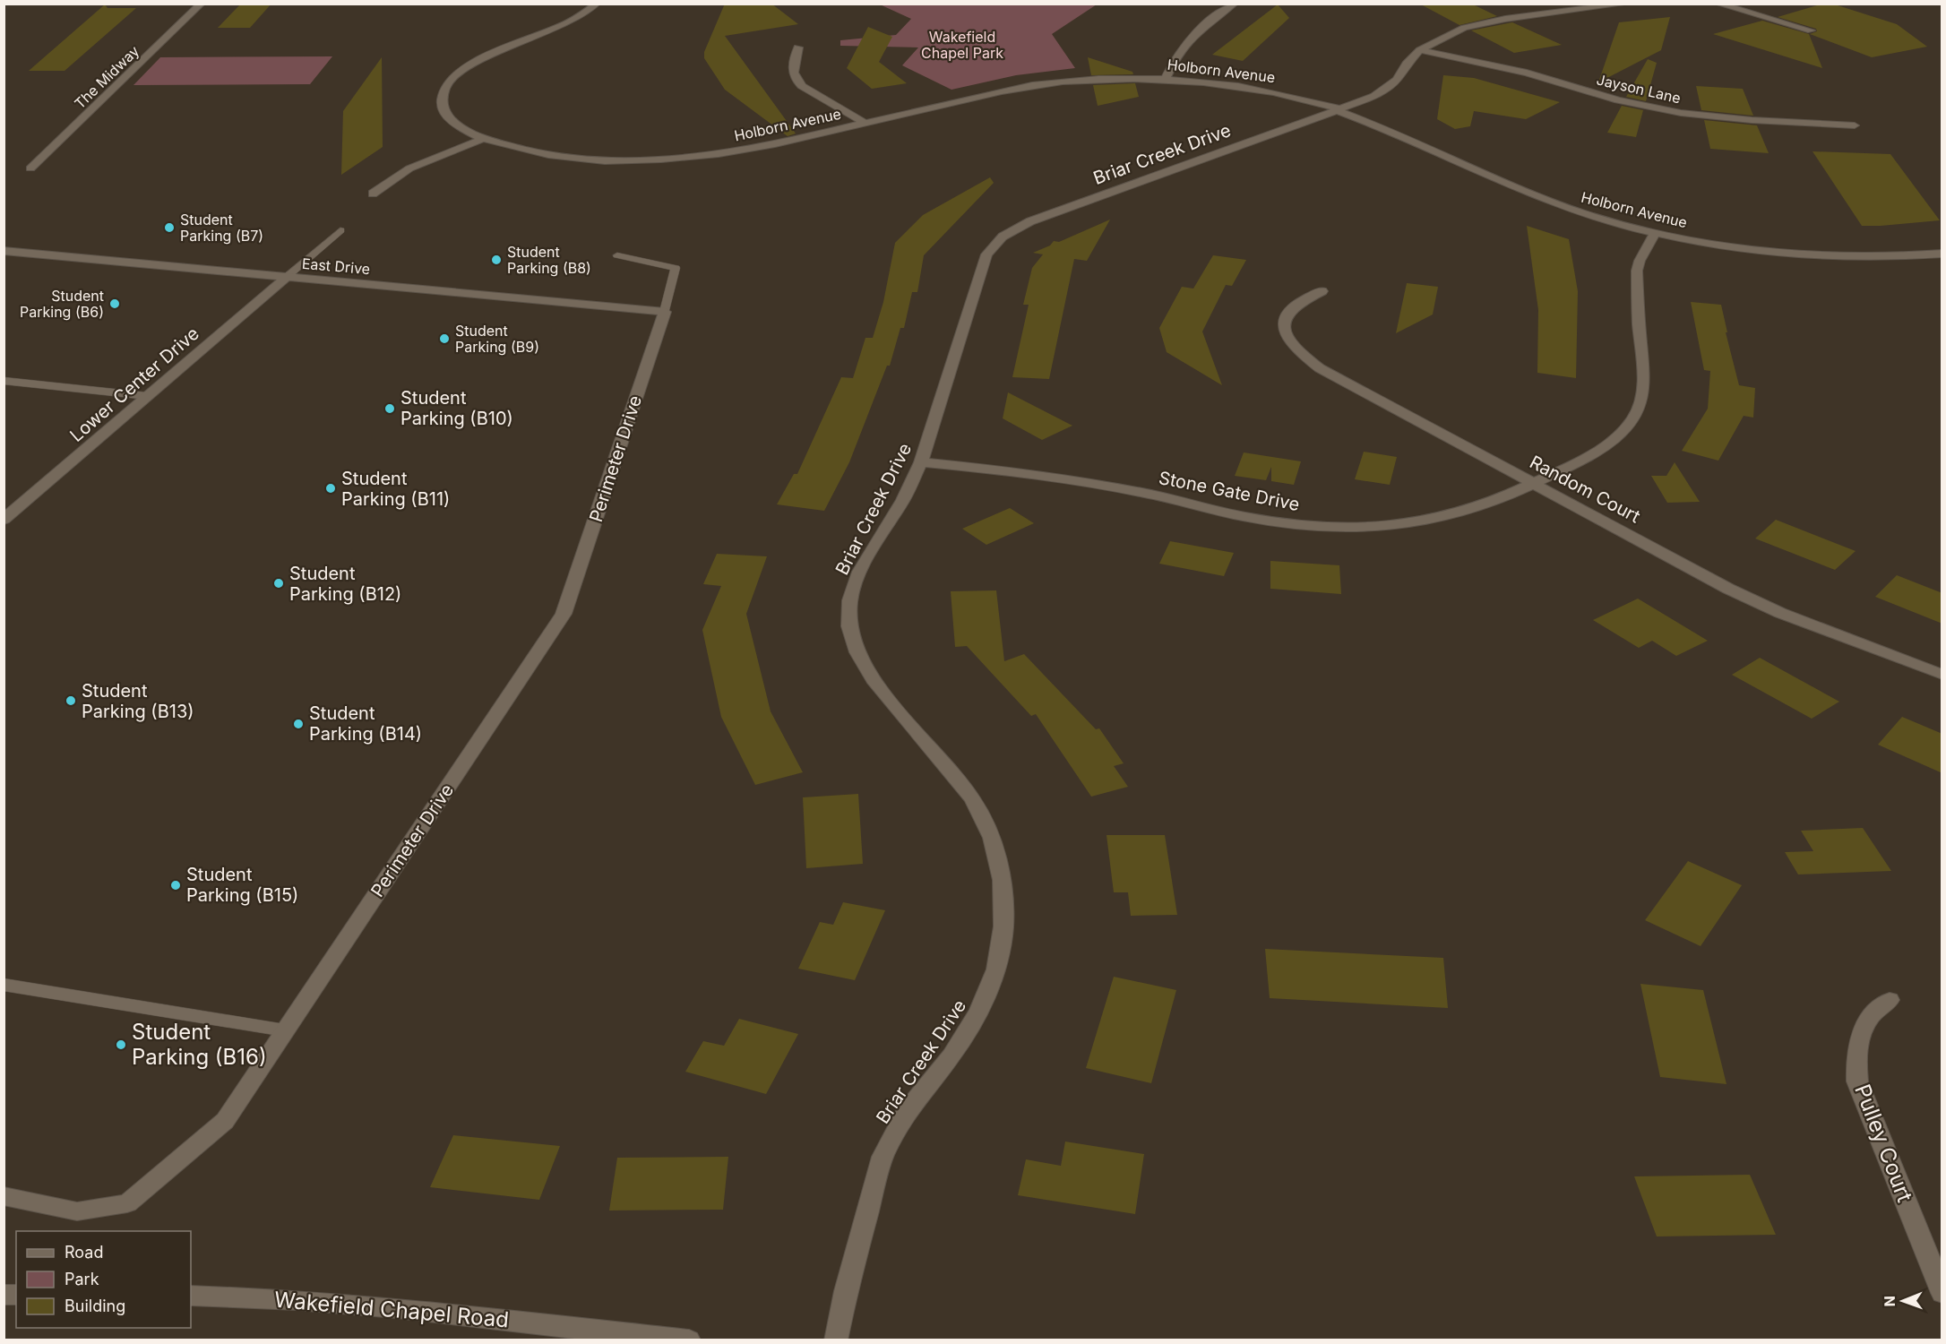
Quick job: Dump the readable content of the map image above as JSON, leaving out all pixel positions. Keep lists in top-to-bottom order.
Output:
{
  "streets": {
    "street": [
      "Holborn Avenue",
      "The Midway",
      "Jayson Lane",
      "Briar Creek Drive",
      "East Drive",
      "Lower Center Drive",
      "Perimeter Drive",
      "Random Court",
      "Stone Gate Drive",
      "Pulley Court",
      "Wakefield Chapel Road"
    ]
  },
  "crossings": [
    ["Holborn Avenue", "Briar Creek Drive"],
    ["Holborn Avenue", "Stone Gate Drive"],
    ["Jayson Lane", "Briar Creek Drive"],
    ["Briar Creek Drive", "Stone Gate Drive"],
    ["East Drive", "Lower Center Drive"],
    ["East Drive", "Perimeter Drive"],
    ["Random Court", "Stone Gate Drive"]
  ],
  "parks": ["Wakefield Chapel Park"],
  "places": [
    "Student Parking (B7)",
    "Student Parking (B8)",
    "Student Parking (B6)",
    "Student Parking (B9)",
    "Student Parking (B10)",
    "Student Parking (B11)",
    "Student Parking (B12)",
    "Student Parking (B13)",
    "Student Parking (B14)",
    "Student Parking (B15)",
    "Student Parking (B16)"
  ],
  "legend": ["Road", "Park", "Building"],
  "north": "left"
}
